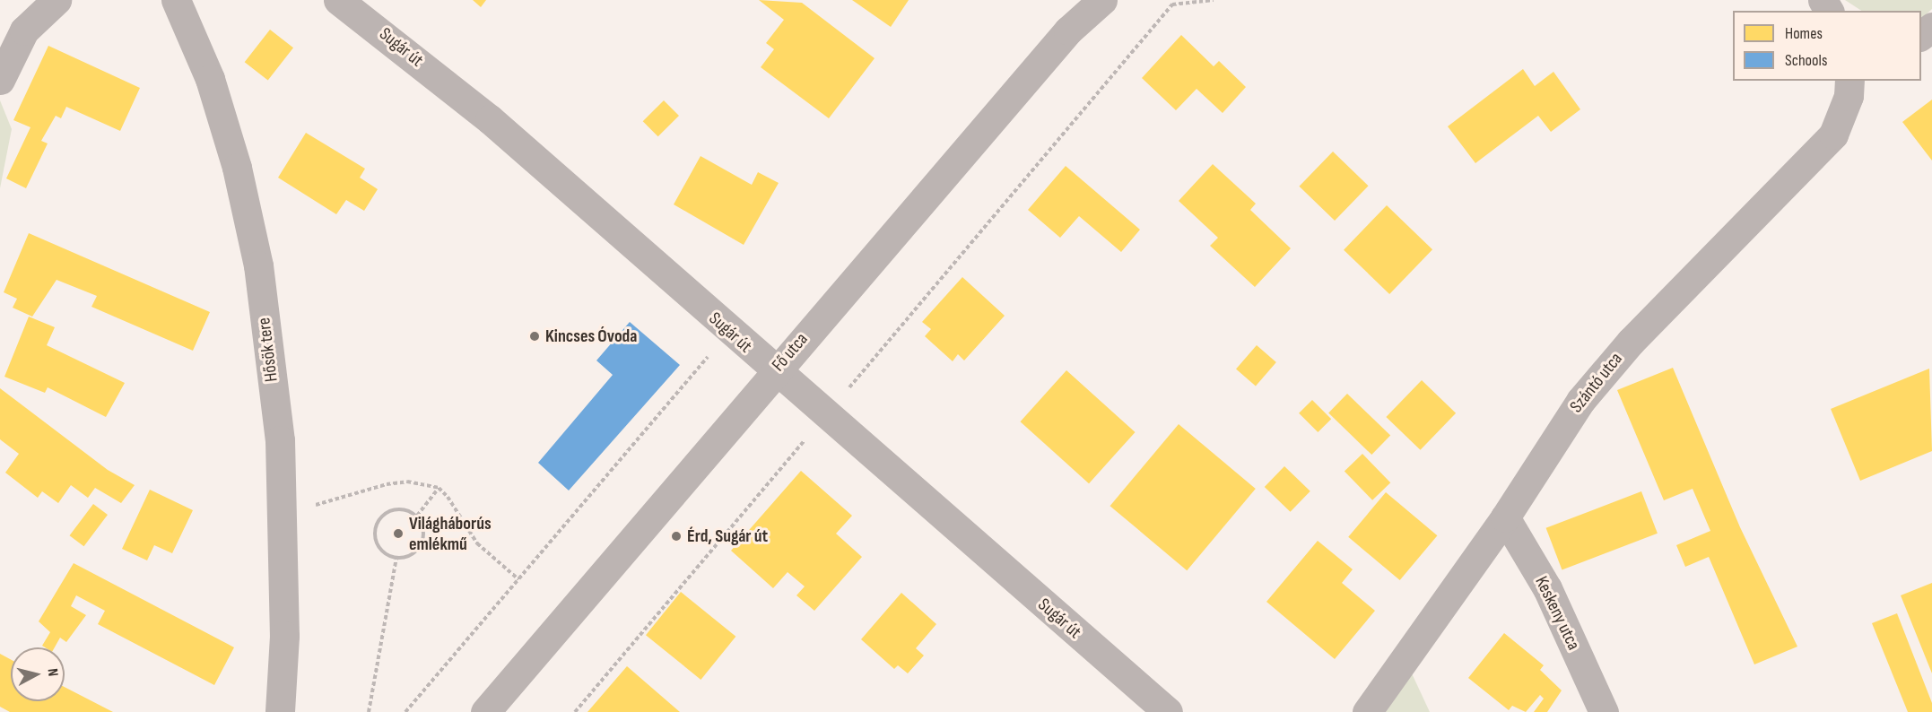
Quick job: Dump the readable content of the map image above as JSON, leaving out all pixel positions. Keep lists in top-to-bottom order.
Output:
{
  "streets": {
    "street": [
      "Sugár út",
      "Hősök tere",
      "Fő utca",
      "Szántó utca",
      "Keskeny utca"
    ]
  },
  "crossings": [
    ["Sugár út", "Fő utca"],
    ["Szántó utca", "Keskeny utca"]
  ],
  "places": ["Kincses Óvoda", "Világháborús emlékmű", "Érd, Sugár út"],
  "legend": ["Homes", "Schools"],
  "north": "right"
}
